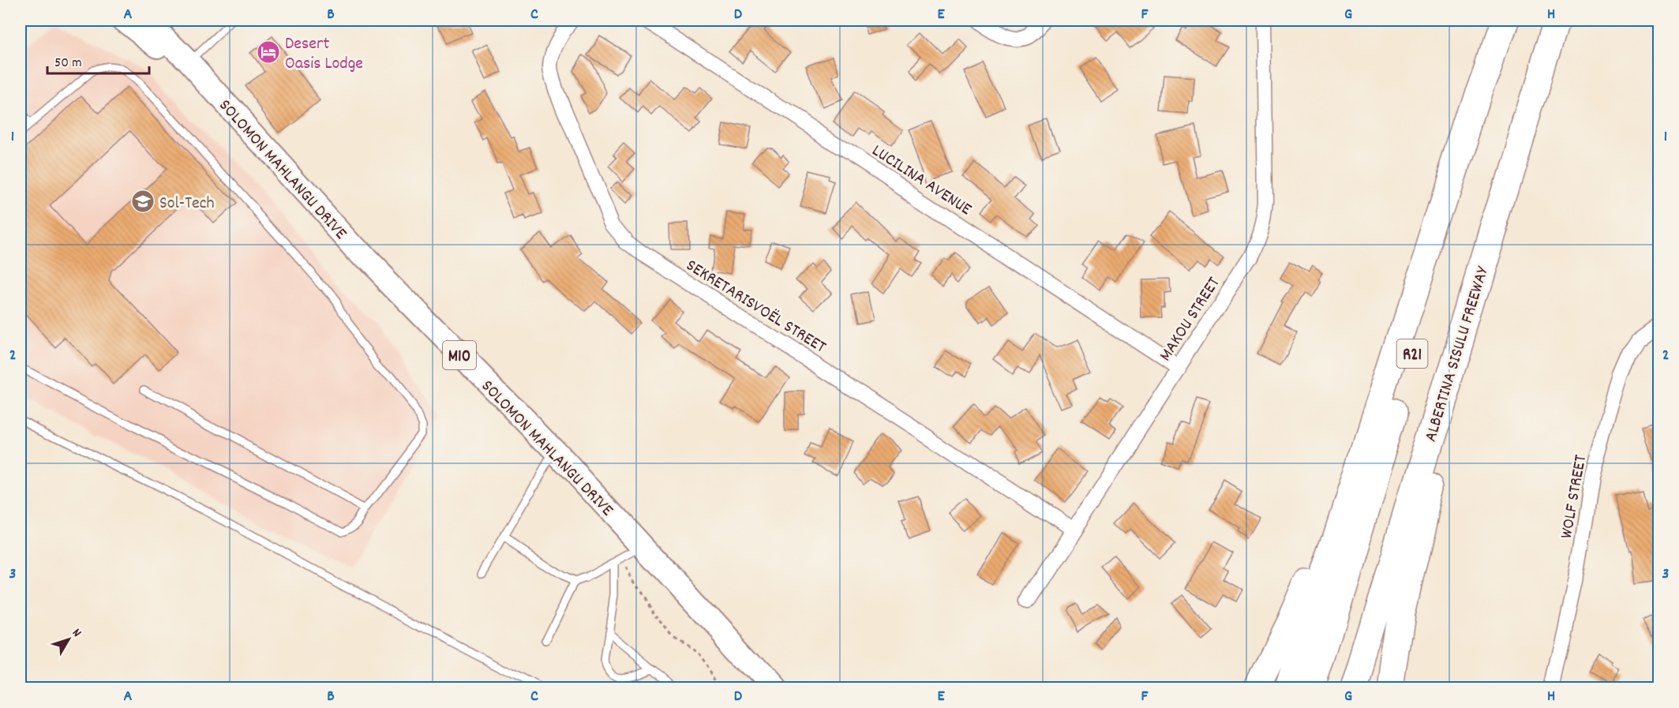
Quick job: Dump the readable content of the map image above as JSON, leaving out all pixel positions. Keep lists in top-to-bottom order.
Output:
{
  "streets": {
    "highway": ["R21", "ALBERTINA SISULU FREEWAY"],
    "main road": ["SOLOMON MAHLANGU DRIVE", "M10"],
    "street": [
      "LUCILINA AVENUE",
      "SEKRETARISVOËL STREET",
      "MAKOU STREET",
      "WOLF STREET"
    ]
  },
  "crossings": [
    ["LUCILINA AVENUE", "MAKOU STREET"],
    ["SEKRETARISVOËL STREET", "MAKOU STREET"]
  ],
  "places": {
    "hotel": ["Desert Oasis Lodge"],
    "school or university": ["Sol-Tech"]
  },
  "scale_bar": "50 m",
  "north": "top right",
  "grid": {
    "columns": [
      "A",
      "B",
      "C",
      "D",
      "E",
      "F",
      "G",
      "H"
    ],
    "rows": ["1", "2", "3"]
  }
}
